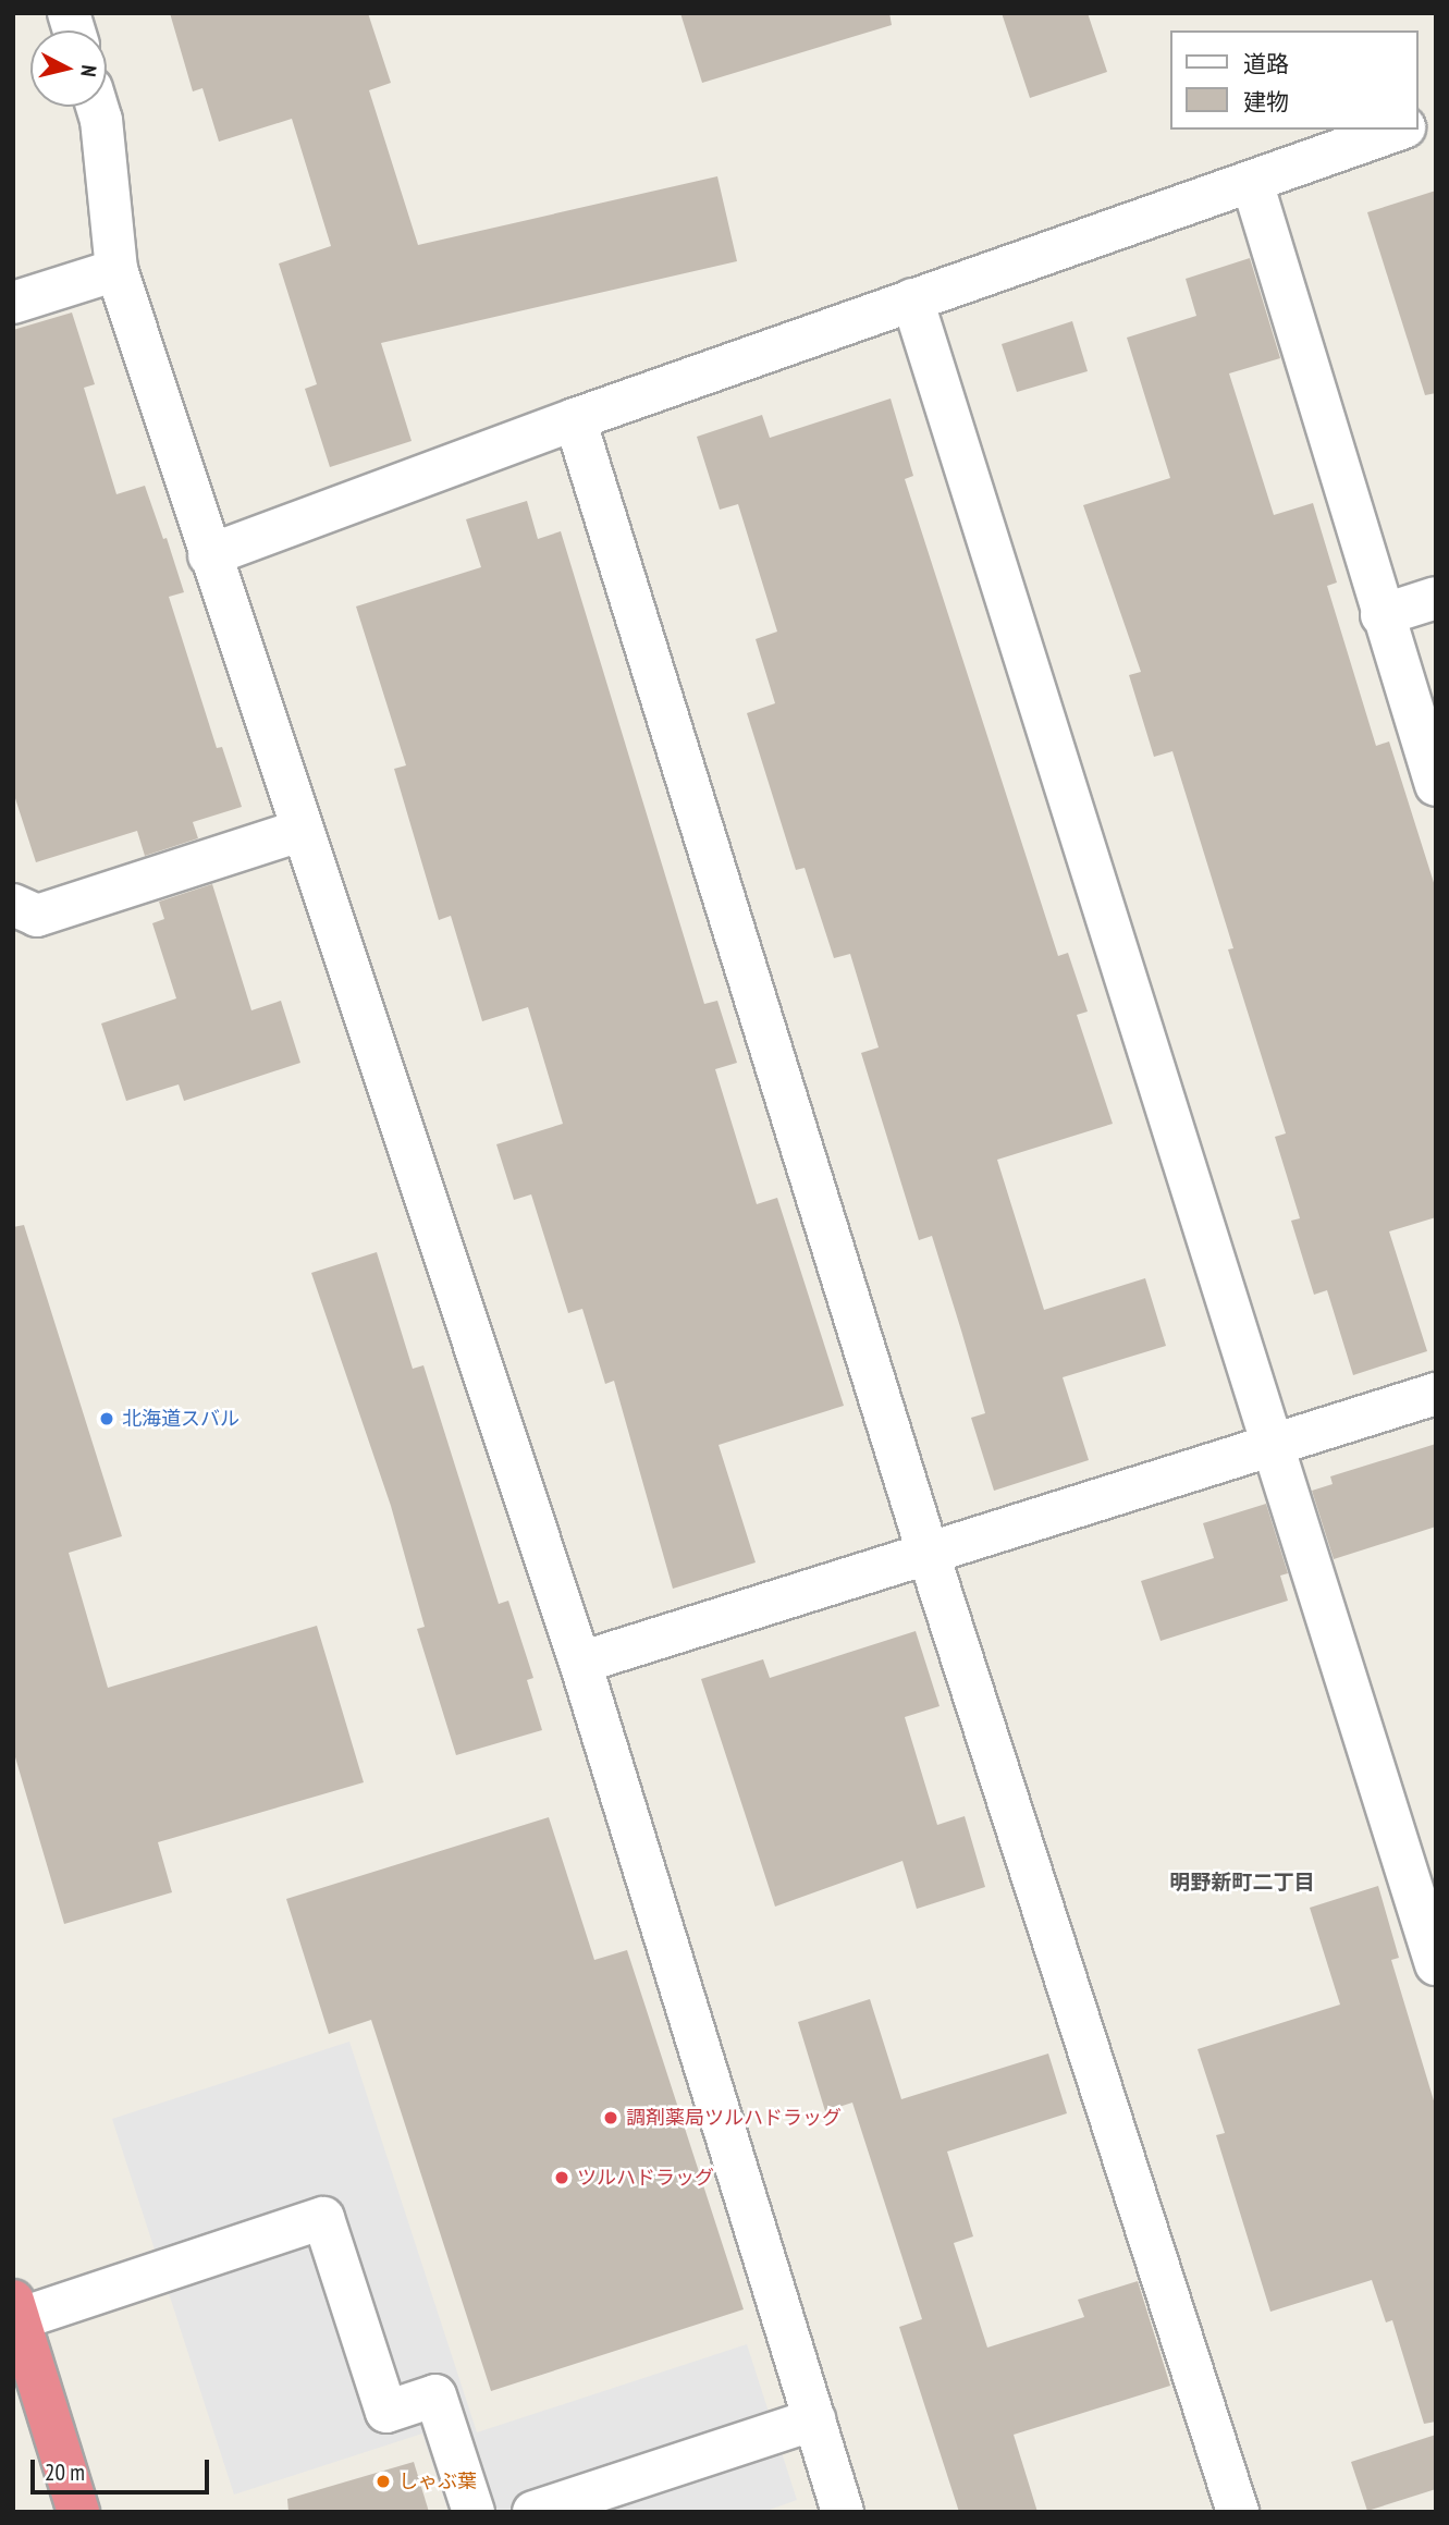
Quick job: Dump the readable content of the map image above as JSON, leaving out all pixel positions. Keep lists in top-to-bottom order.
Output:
{
  "districts": ["明野新町二丁目"],
  "places": [
    "北海道スバル",
    "調剤薬局ツルハドラッグ",
    "ツルハドラッグ",
    "しゃぶ葉"
  ],
  "legend": ["道路", "建物"],
  "scale_bar": "20 m",
  "north": "right"
}
